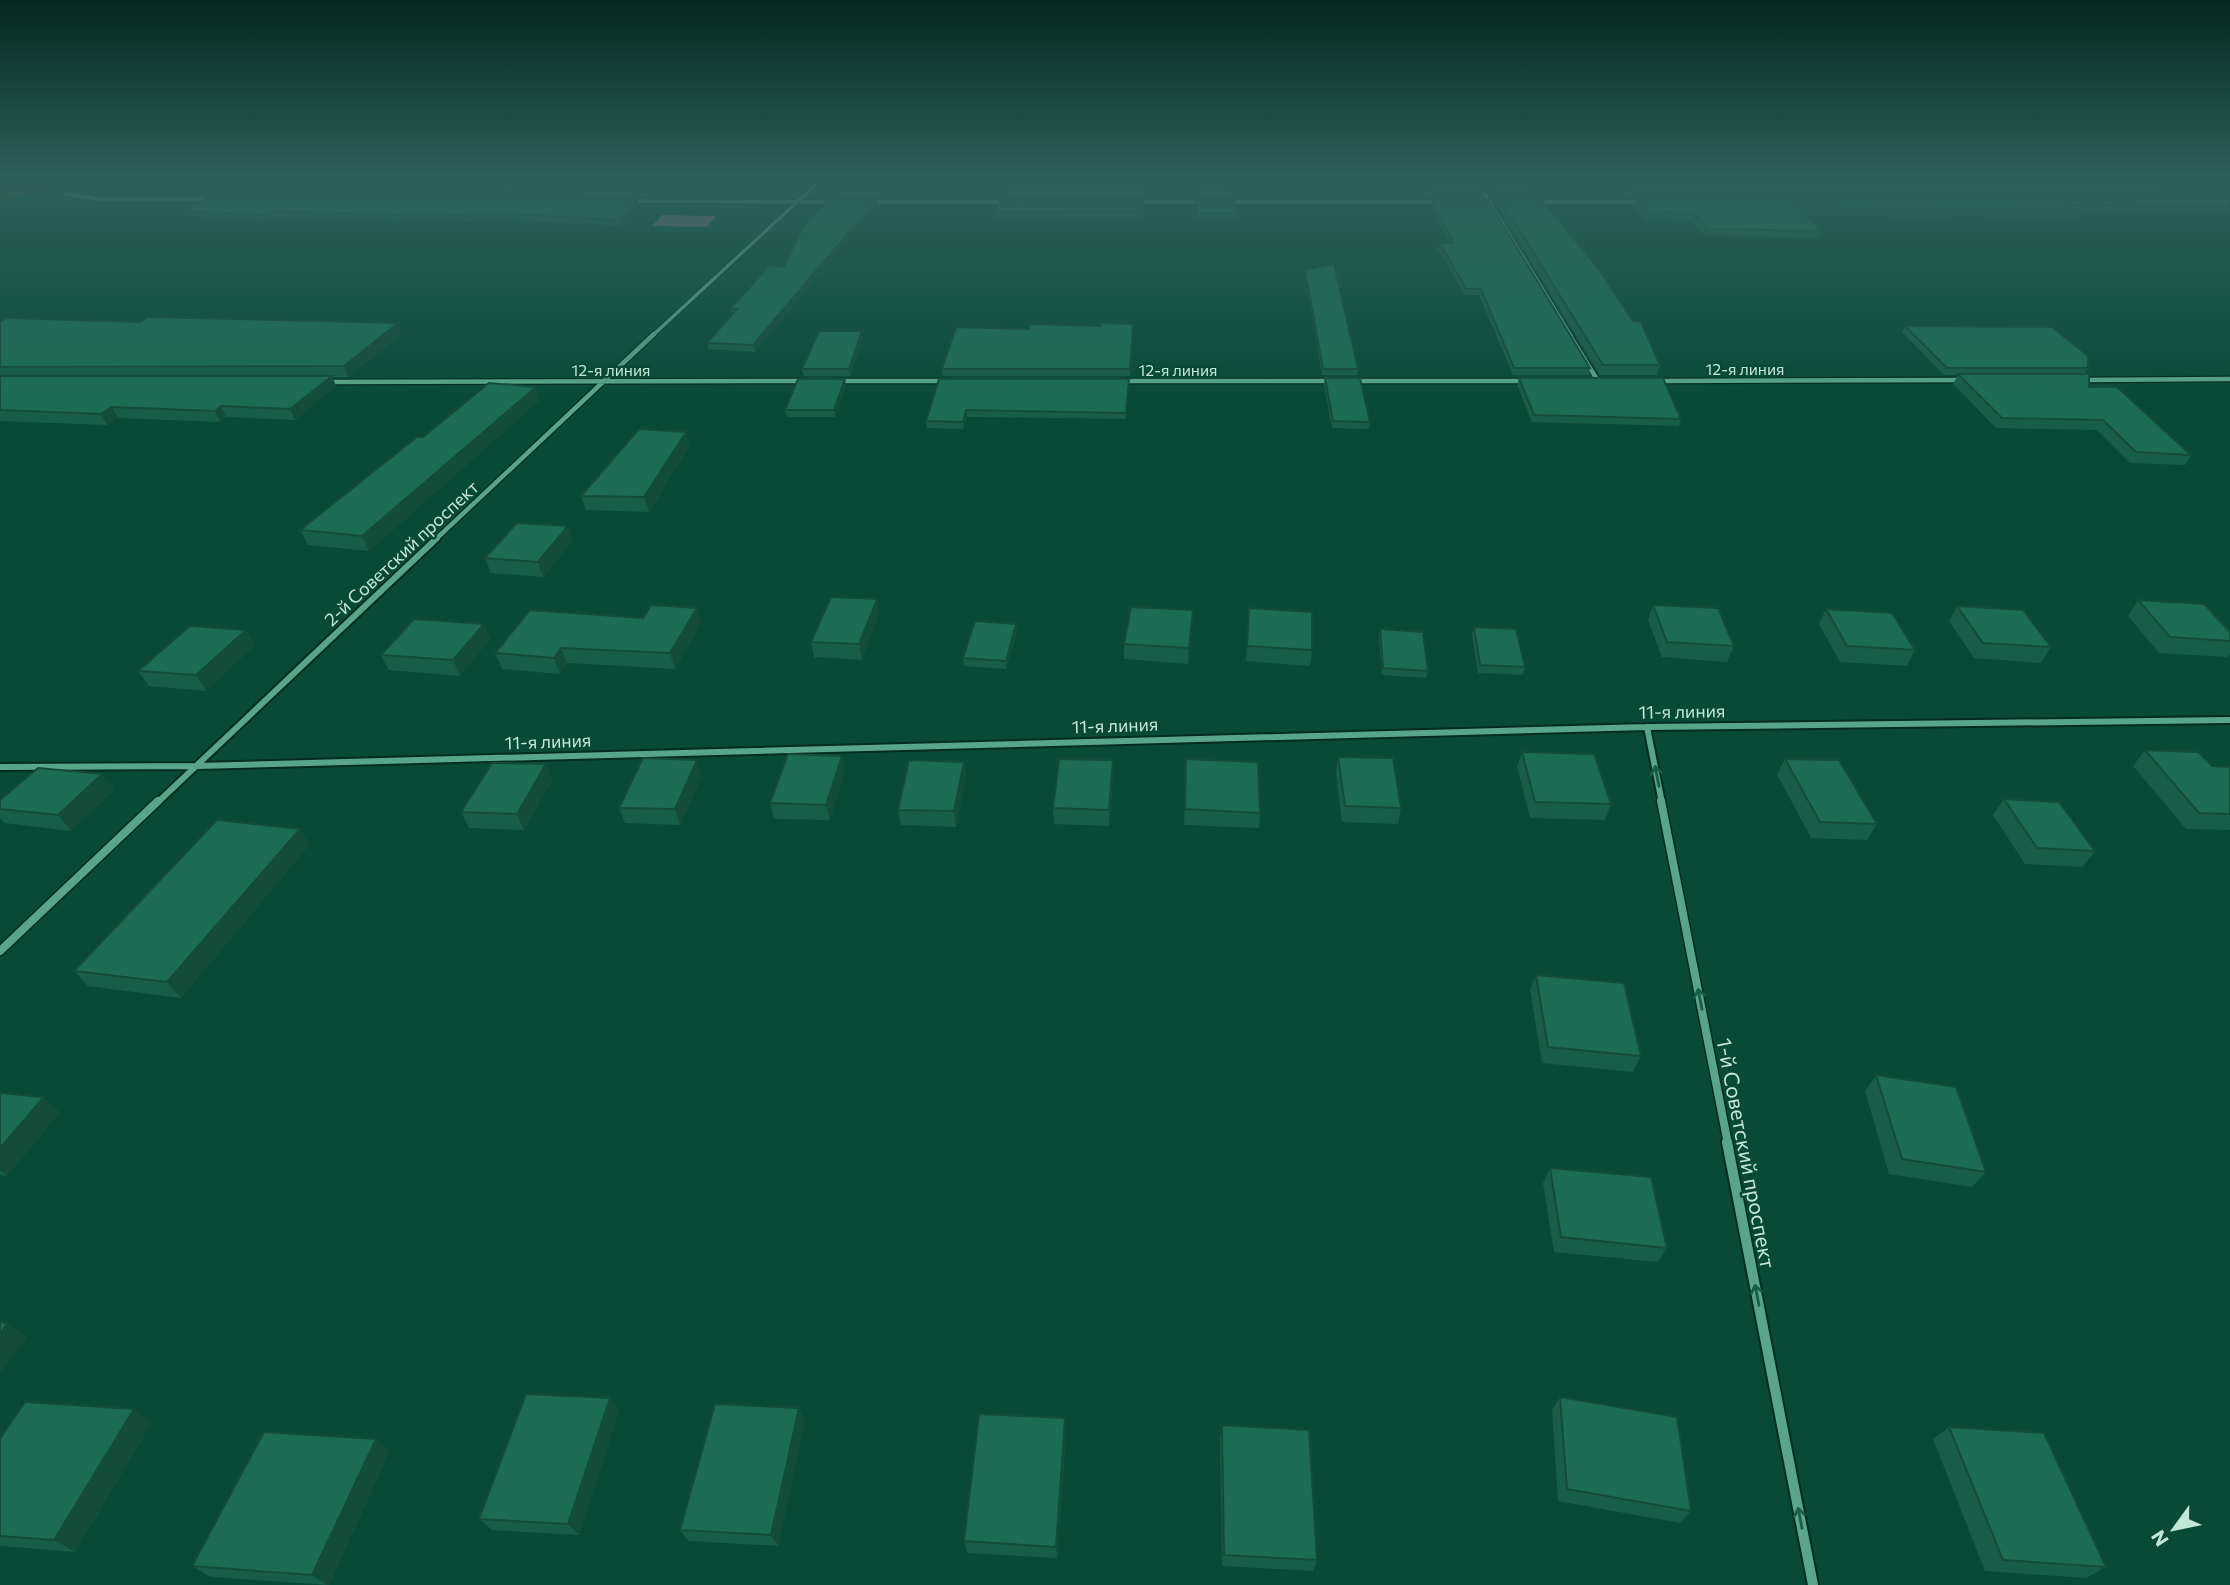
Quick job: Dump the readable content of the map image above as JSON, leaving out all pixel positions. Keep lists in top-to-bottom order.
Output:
{
  "streets": {
    "street": [
      "12-я линия",
      "2-й Советский проспект",
      "11-я линия",
      "1-й Советский проспект"
    ]
  },
  "crossings": [
    ["12-я линия", "2-й Советский проспект"],
    ["2-й Советский проспект", "11-я линия"],
    ["11-я линия", "1-й Советский проспект"]
  ],
  "one_way": ["1-й Советский проспект"],
  "north": "bottom left"
}
